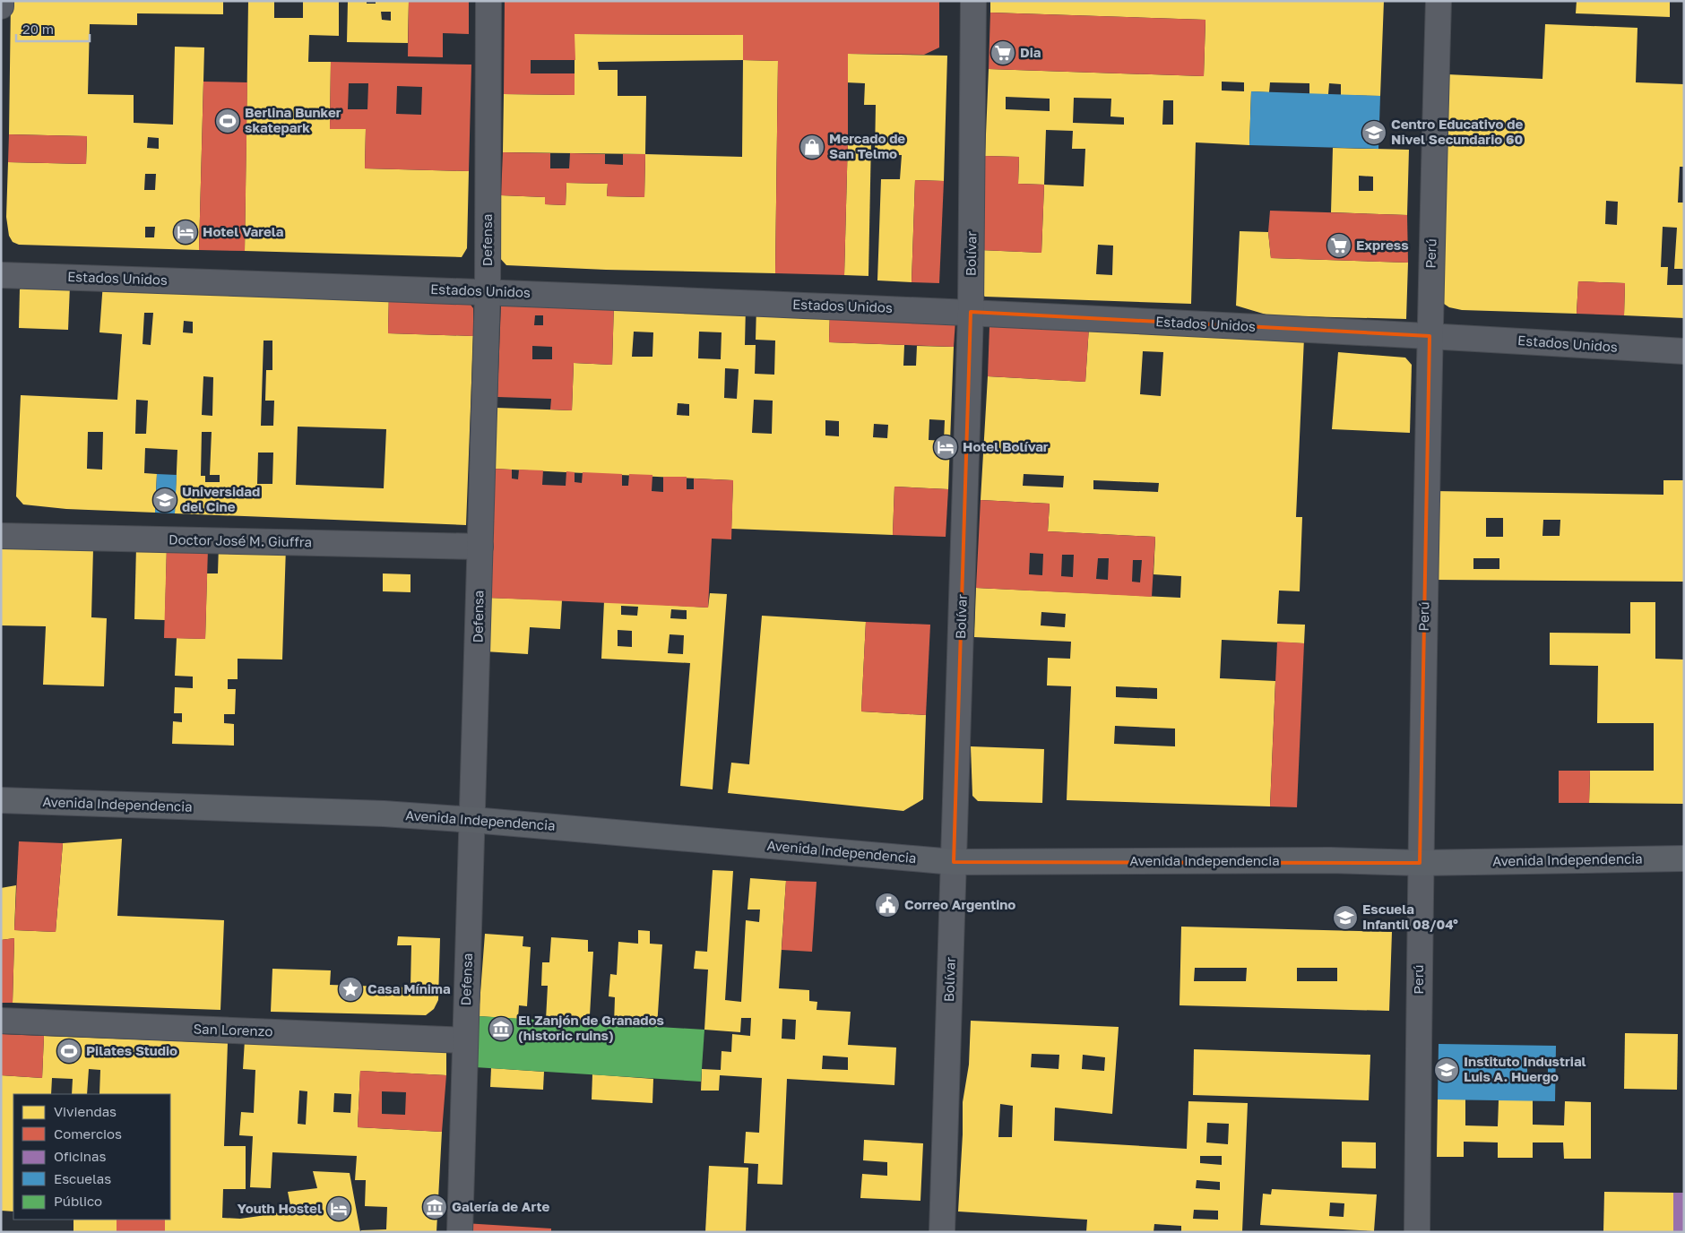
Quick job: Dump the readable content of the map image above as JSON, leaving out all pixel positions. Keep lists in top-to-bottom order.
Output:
{
  "streets": {
    "main road": ["Avenida Independencia"],
    "street": [
      "Defensa",
      "Bolívar",
      "Perú",
      "Estados Unidos",
      "Doctor José M. Giuffra",
      "San Lorenzo"
    ]
  },
  "crossings": [
    ["Defensa", "Estados Unidos"],
    ["Defensa", "Doctor José M. Giuffra"],
    ["Defensa", "Avenida Independencia"],
    ["Defensa", "San Lorenzo"],
    ["Bolívar", "Estados Unidos"],
    ["Bolívar", "Avenida Independencia"],
    ["Perú", "Estados Unidos"],
    ["Perú", "Avenida Independencia"]
  ],
  "places": {
    "supermarket": ["Dia", "Express"],
    "sports": ["Berlina Bunker skatepark", "Pilates Studio"],
    "school or university": [
      "Centro Educativo de Nivel Secundario 60",
      "Universidad del Cine",
      "Escuela Infantil 08/04°",
      "Instituto Industrial Luis A. Huergo"
    ],
    "shop": ["Mercado de San Telmo"],
    "hotel": ["Hotel Varela", "Hotel Bolívar", "Youth Hostel"],
    "public building": ["Correo Argentino"],
    "place": ["Casa Mínima"],
    "museum": ["El Zanjón de Granados (historic ruins)", "Galería de Arte"]
  },
  "legend": [
    "Viviendas",
    "Comercios",
    "Oficinas",
    "Escuelas",
    "Público"
  ],
  "scale_bar": "20 m"
}
